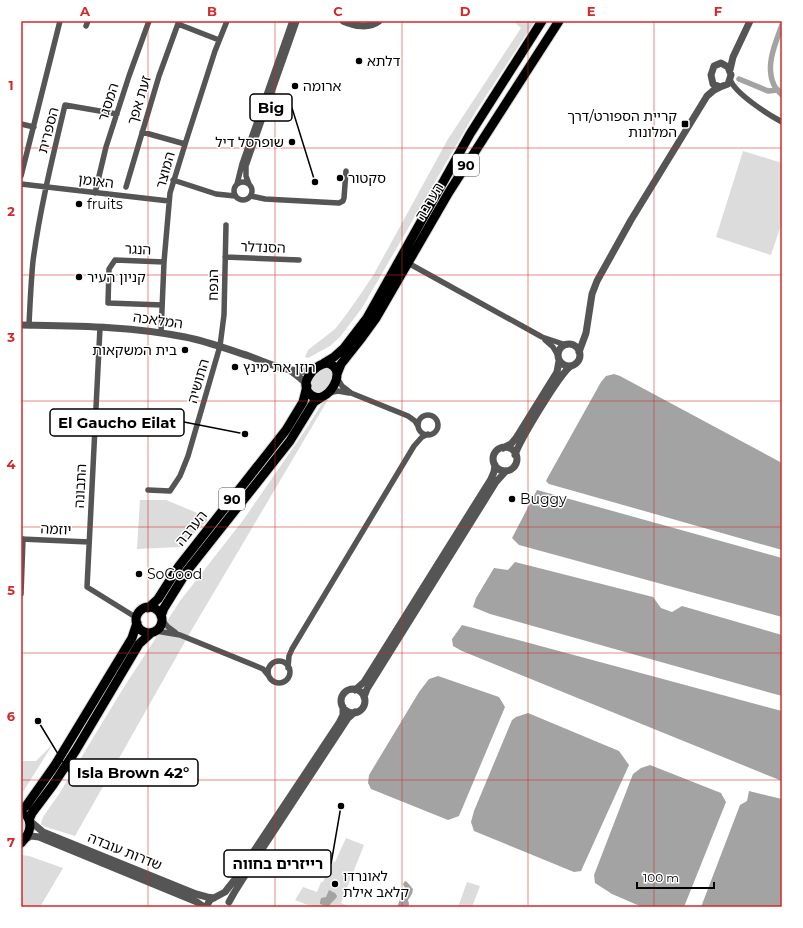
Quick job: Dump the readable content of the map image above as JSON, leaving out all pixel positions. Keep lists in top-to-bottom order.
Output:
{
  "streets": {
    "highway": ["90", "הערבה"],
    "street": [
      "זעת אפך",
      "המסגר",
      "הספרית",
      "המוצר",
      "האומן",
      "הסנדלר",
      "הנגר",
      "הנפח",
      "המלאכה",
      "התושיה",
      "התבונה",
      "יוזמה",
      "שדרות עובדה"
    ]
  },
  "crossings": [
    ["המסגר", "הספרית"],
    ["המסגר", "האומן"],
    ["הספרית", "האומן"],
    ["הספרית", "המלאכה"],
    ["90", "הערבה"],
    ["90", "המלאכה"],
    ["המוצר", "האומן"],
    ["המוצר", "הנגר"],
    ["המוצר", "המלאכה"],
    ["הערבה", "המלאכה"],
    ["הערבה", "התבונה"],
    ["הסנדלר", "הנפח"],
    ["הנפח", "המלאכה"],
    ["הנפח", "התושיה"],
    ["המלאכה", "התושיה"],
    ["המלאכה", "התבונה"],
    ["התבונה", "יוזמה"]
  ],
  "places": {
    "other": [
      "דלתא",
      "ארומה",
      "שופרסל דיל",
      "סקטור",
      "Big",
      "fruits",
      "קניון העיר",
      "בית המשקאות",
      "רוזן את מינץ",
      "El Gaucho Eilat",
      "Buggy",
      "SoGood",
      "Isla Brown 42°",
      "רייזרים בחווה",
      "לאונרדו קלאב אילת"
    ],
    "transit": ["קריית הספורט/דרך המלונות"]
  },
  "scale_bar": "100 m",
  "grid": {
    "columns": [
      "A",
      "B",
      "C",
      "D",
      "E",
      "F"
    ],
    "rows": [
      "1",
      "2",
      "3",
      "4",
      "5",
      "6",
      "7"
    ]
  }
}
